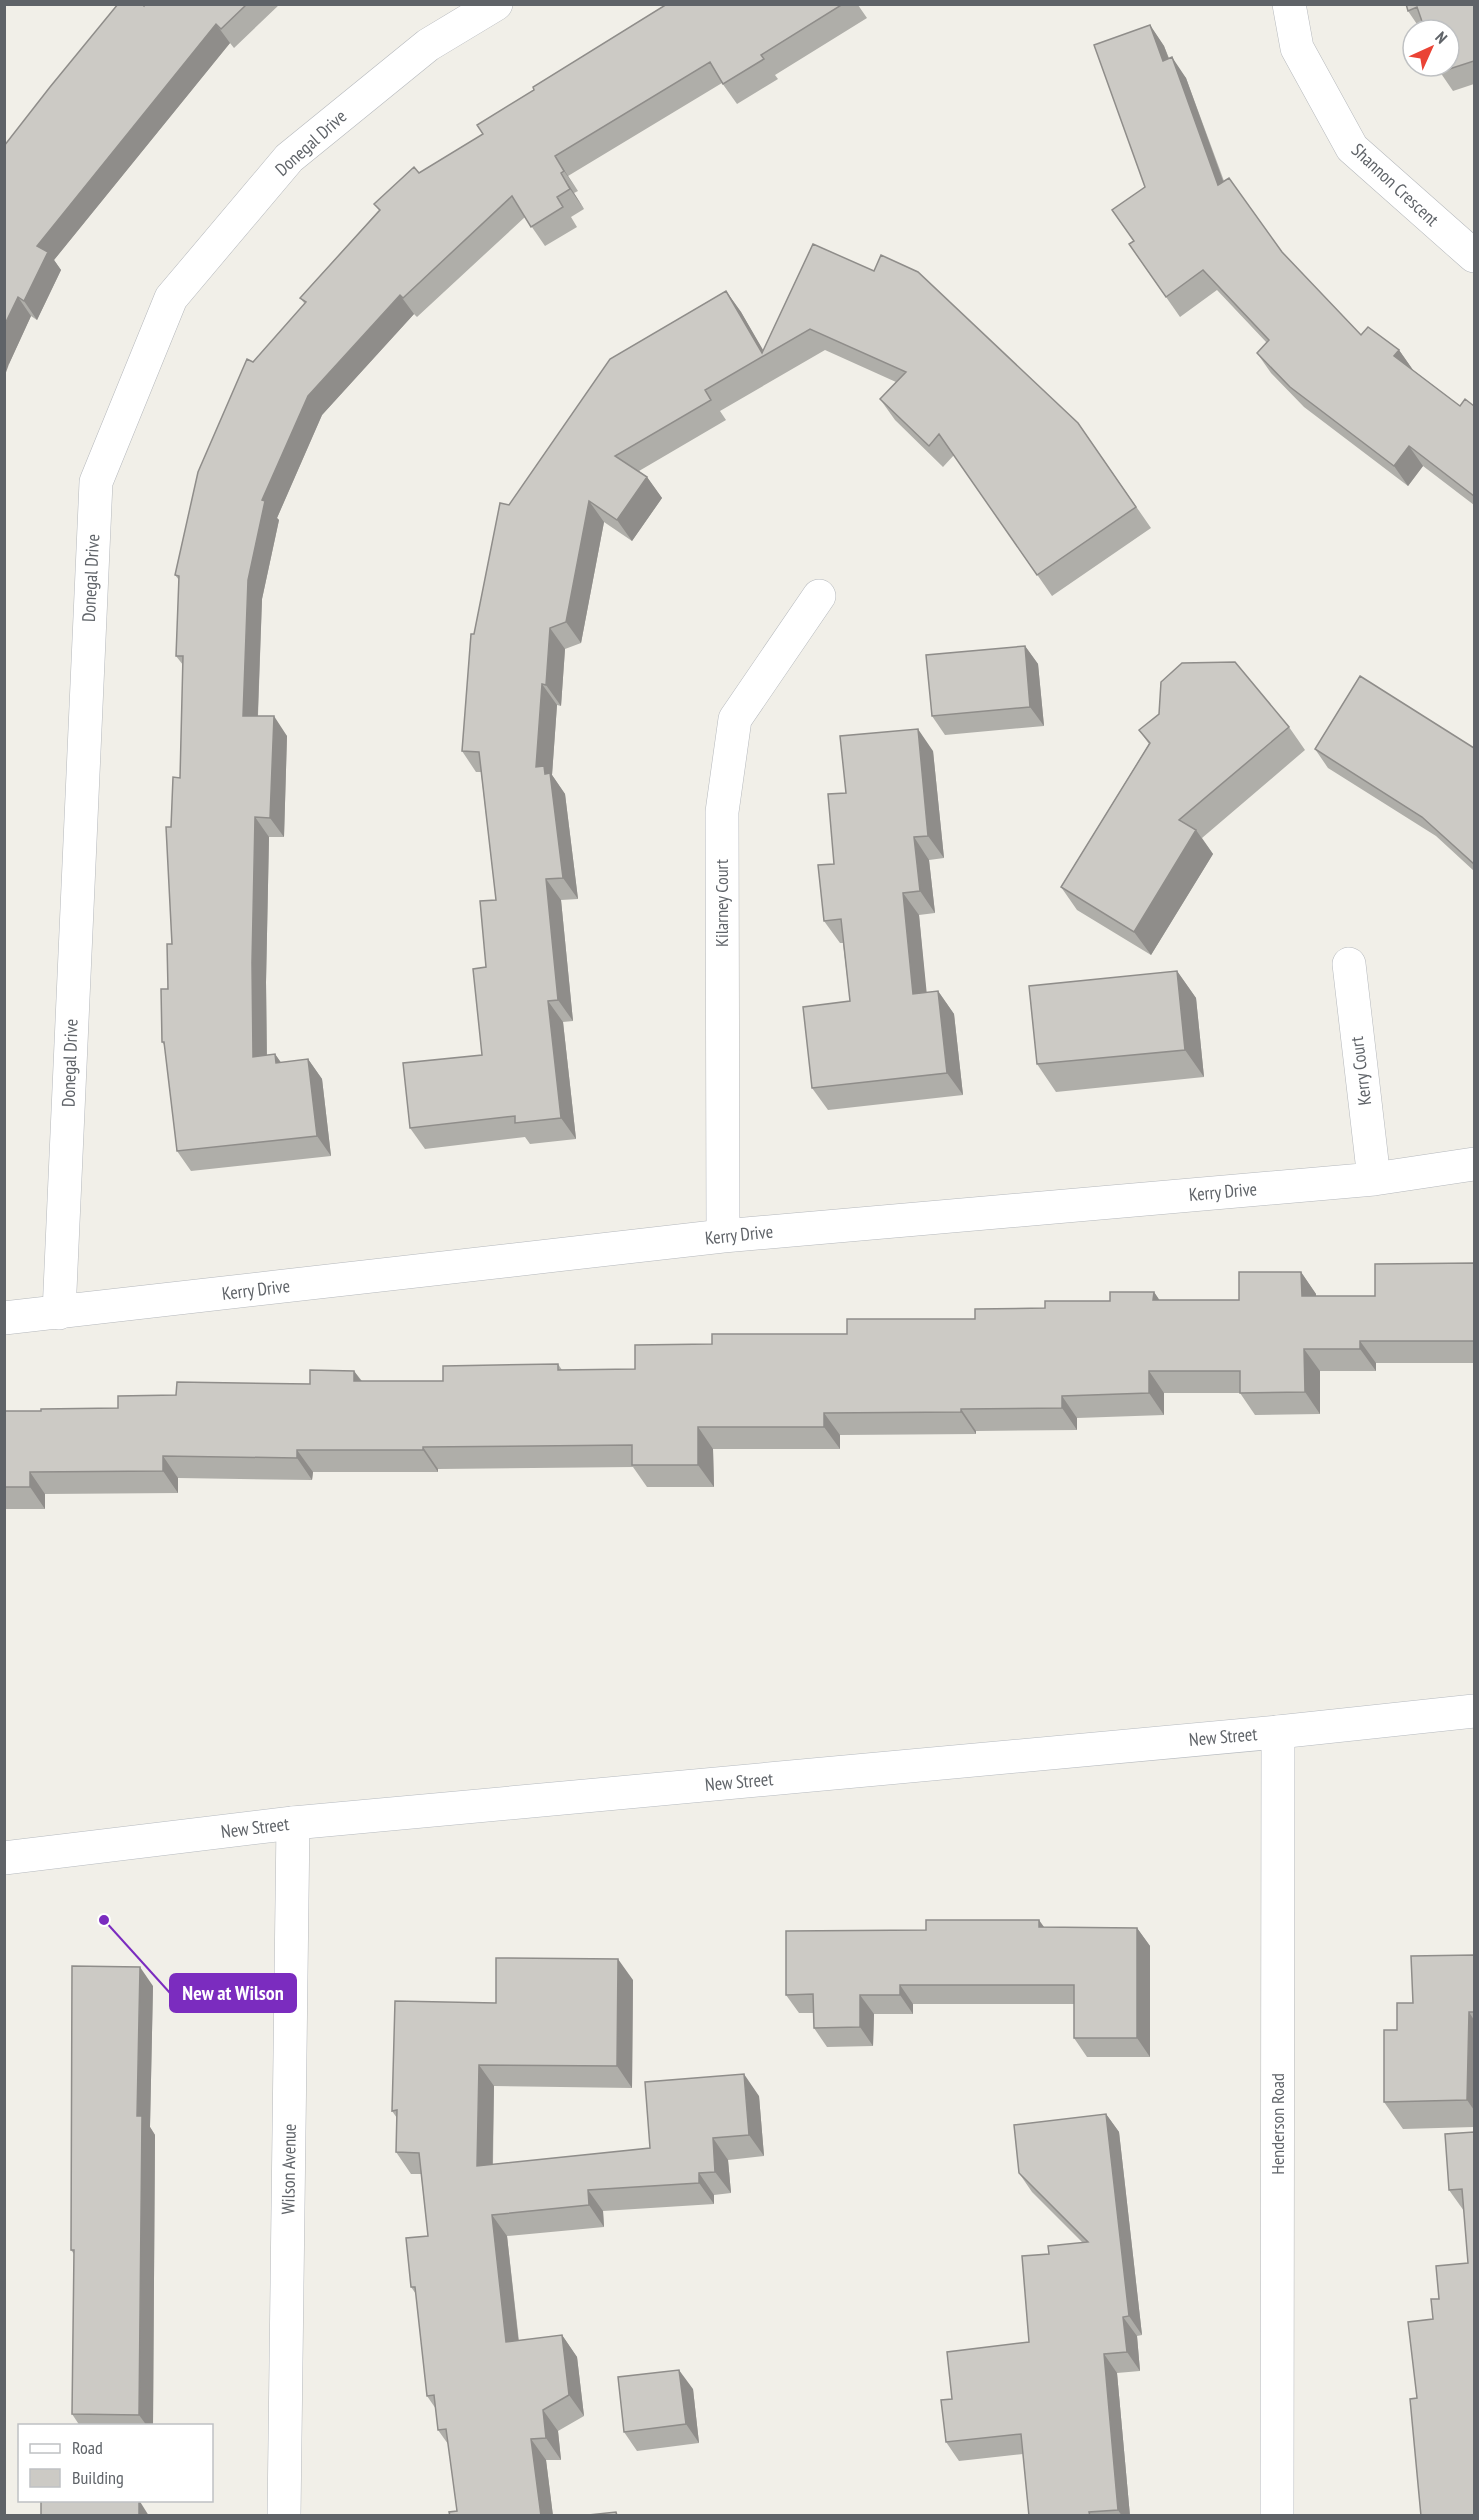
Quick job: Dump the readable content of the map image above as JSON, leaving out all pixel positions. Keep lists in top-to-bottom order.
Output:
{
  "streets": {
    "street": [
      "Donegal Drive",
      "Shannon Crescent",
      "Kilarney Court",
      "Kerry Court",
      "Kerry Drive",
      "New Street",
      "Henderson Road",
      "Wilson Avenue"
    ]
  },
  "crossings": [
    ["Donegal Drive", "Kerry Drive"],
    ["Kilarney Court", "Kerry Drive"],
    ["Kerry Court", "Kerry Drive"],
    ["New Street", "Henderson Road"],
    ["New Street", "Wilson Avenue"]
  ],
  "places": ["New at Wilson"],
  "legend": ["Road", "Building"],
  "north": "top right"
}
